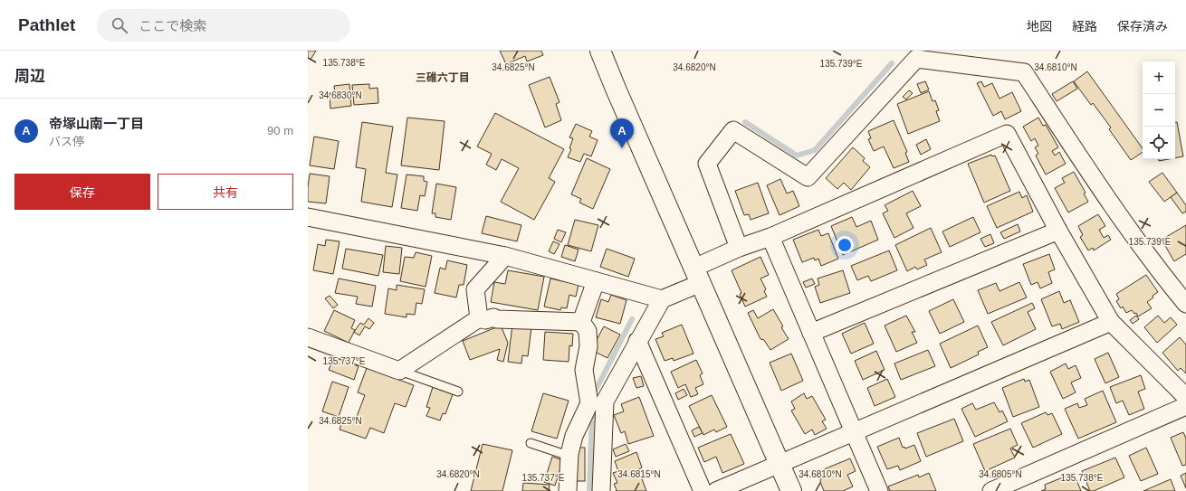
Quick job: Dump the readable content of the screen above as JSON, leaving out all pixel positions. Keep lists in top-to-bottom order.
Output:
{
  "districts": ["三碓六丁目"],
  "page": {
    "header": "Pathlet",
    "search": "ここで検索",
    "nav": ["地図", "経路", "保存済み"],
    "heading": "周辺",
    "map_buttons": ["+", "−"],
    "list": [
      {
        "mark": "A",
        "name": "帝塚山南一丁目",
        "note": "バス停",
        "value": "90 m"
      }
    ],
    "pins": "A",
    "buttons": ["保存", "共有"]
  },
  "coordinates": [
    "135.738°E",
    "135.739°E",
    "34.6820°N",
    "34.6810°N",
    "34.6825°N",
    "34.6830°N",
    "135.737°E",
    "34.6815°N",
    "34.6805°N"
  ]
}
